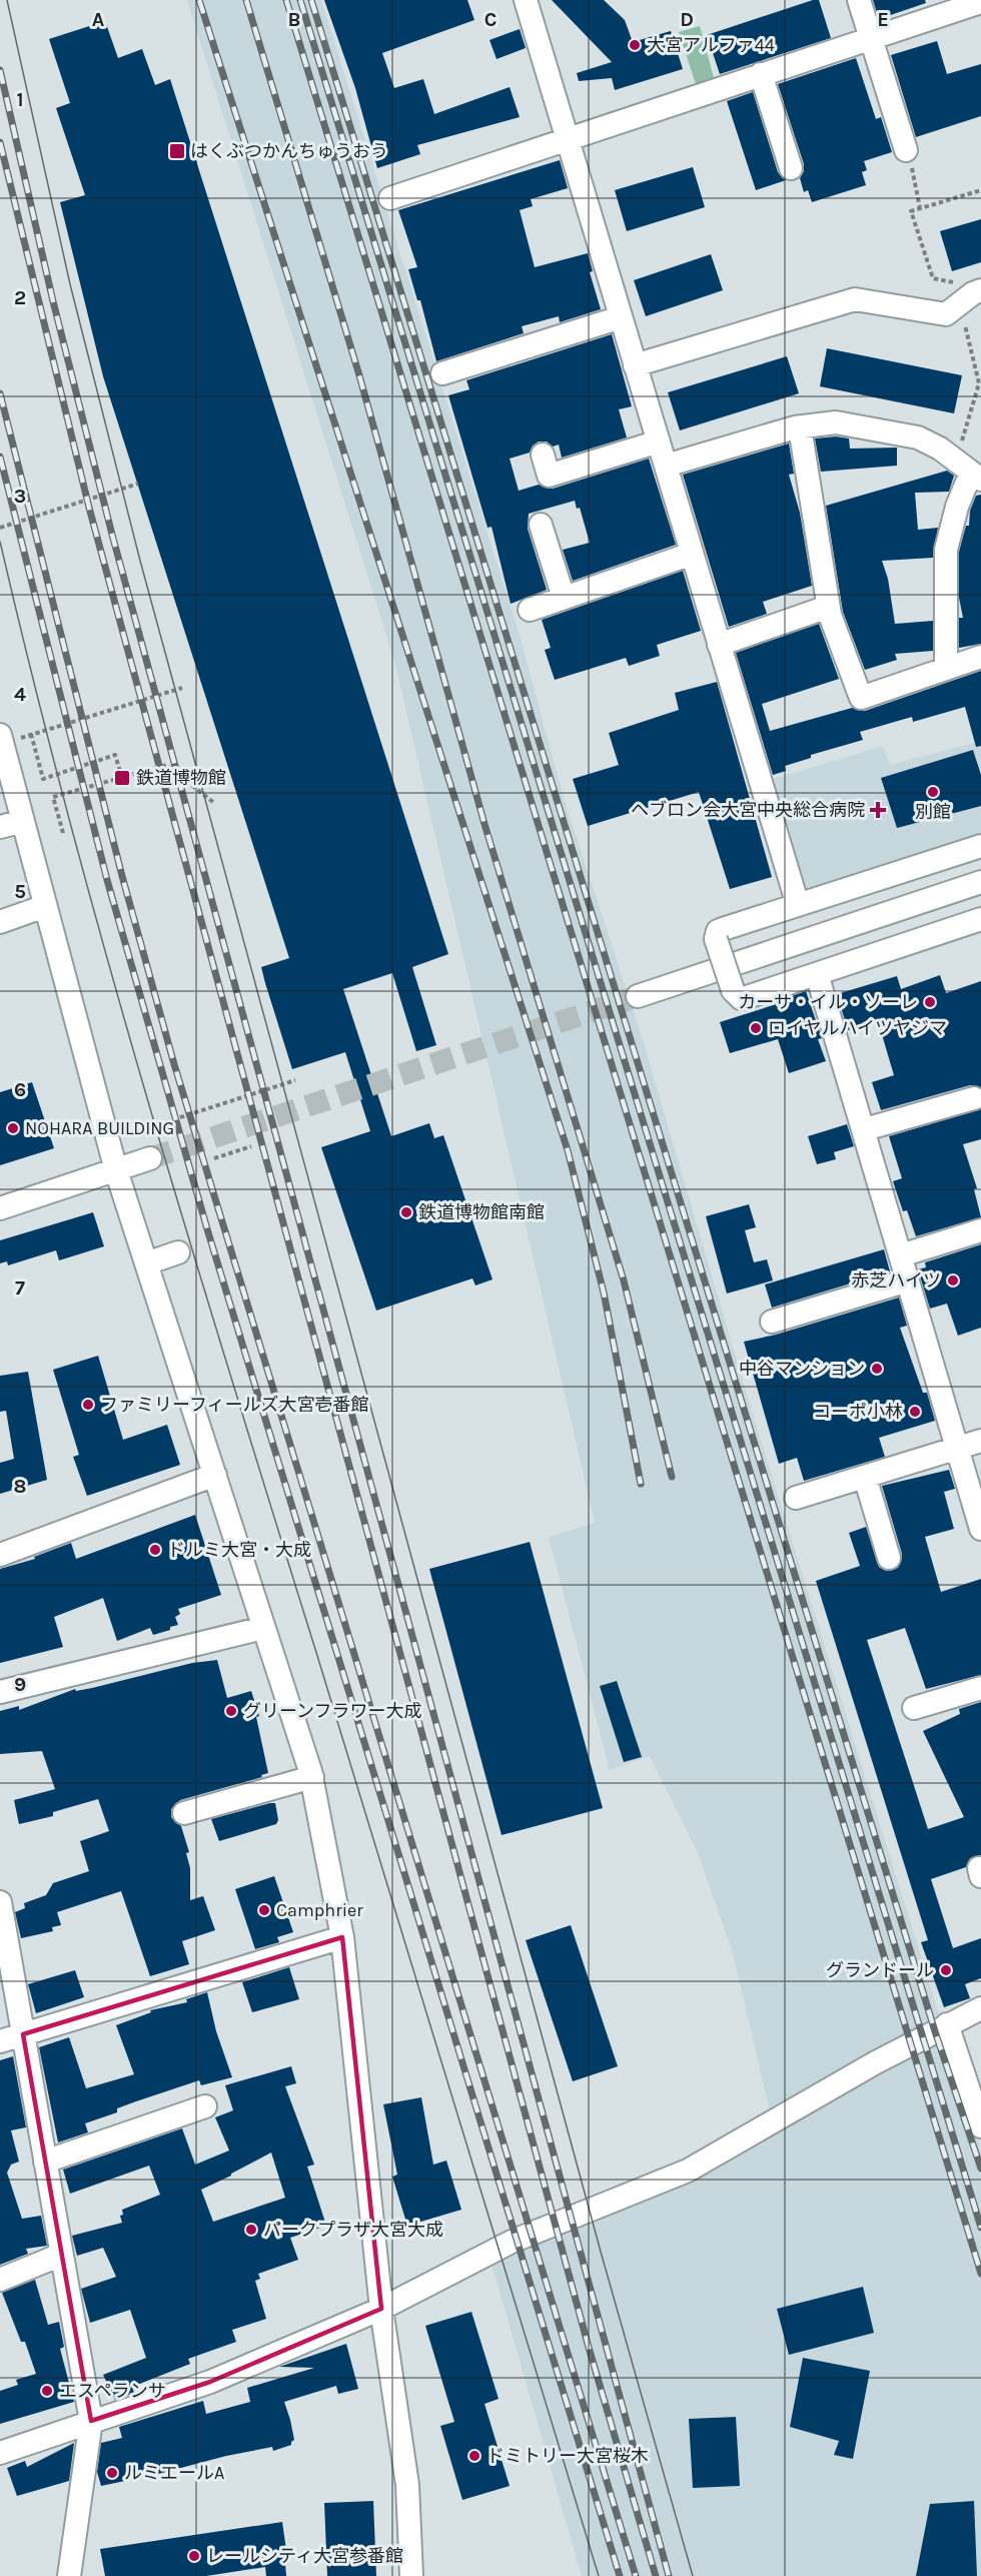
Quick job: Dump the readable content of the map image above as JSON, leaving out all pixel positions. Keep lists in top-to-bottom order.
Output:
{
  "places": {
    "other": [
      "大宮アルファ44",
      "別館",
      "カーサ・イル・ソーレ",
      "ロイヤルハイツヤジマ",
      "NOHARA BUILDING",
      "鉄道博物館南館",
      "赤芝ハイツ",
      "中谷マンション",
      "ファミリーフィールズ大宮壱番館",
      "コーポ小林",
      "ドルミ大宮・大成",
      "グリーンフラワー大成",
      "Camphrier",
      "グランドール",
      "パークプラザ大宮大成",
      "エスペランサ",
      "ドミトリー大宮桜木",
      "ルミエールA",
      "レールシティ大宮参番館"
    ],
    "transit": ["はくぶつかんちゅうおう", "鉄道博物館"],
    "health": ["ヘブロン会大宮中央総合病院"]
  },
  "grid": {
    "columns": [
      "A",
      "B",
      "C",
      "D",
      "E"
    ],
    "rows": [
      "1",
      "2",
      "3",
      "4",
      "5",
      "6",
      "7",
      "8",
      "9"
    ]
  }
}
